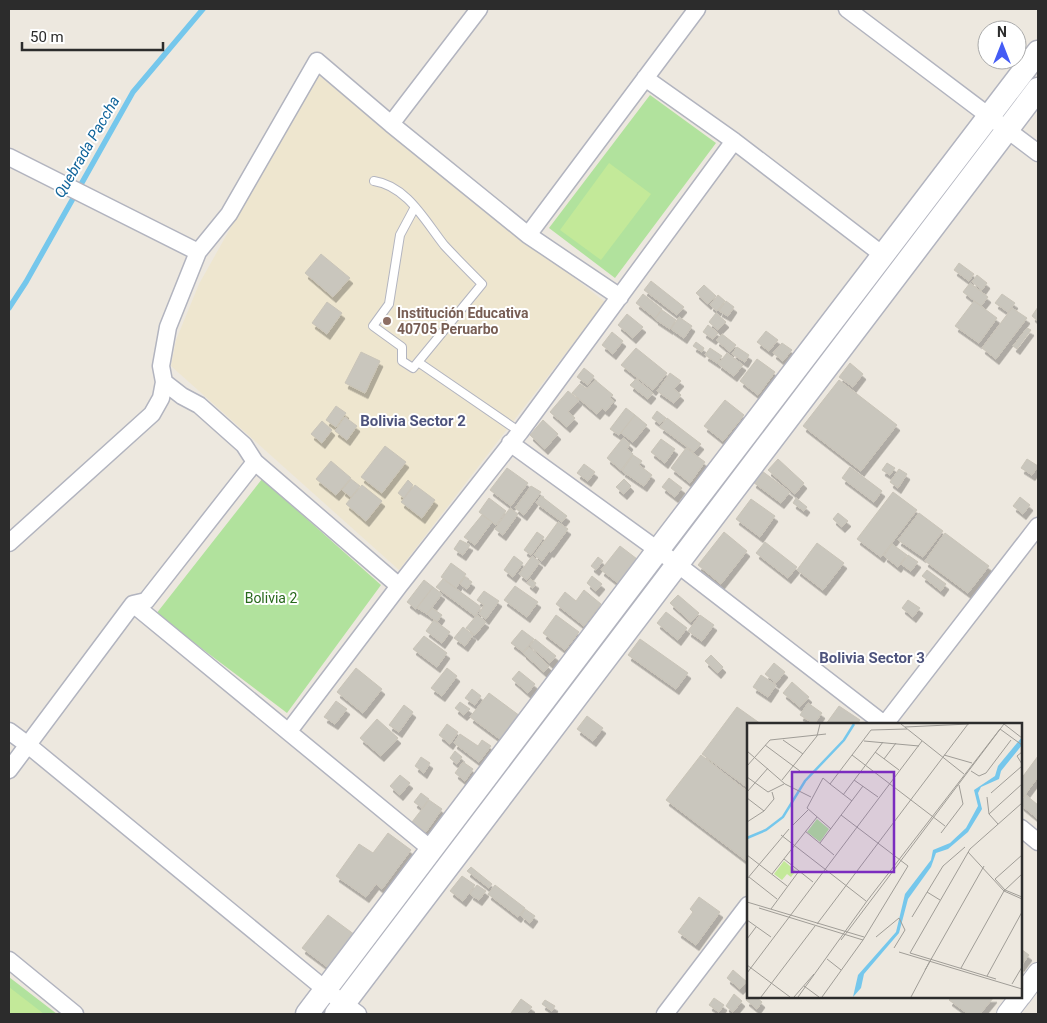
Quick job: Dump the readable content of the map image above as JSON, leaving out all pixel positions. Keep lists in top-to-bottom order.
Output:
{
  "districts": ["Bolivia Sector 2", "Bolivia Sector 3"],
  "water": ["Quebrada Paccha"],
  "parks": ["Bolivia 2"],
  "places": ["Institución Educativa 40705 Peruarbo"],
  "scale_bar": "50 m",
  "north": "top"
}
